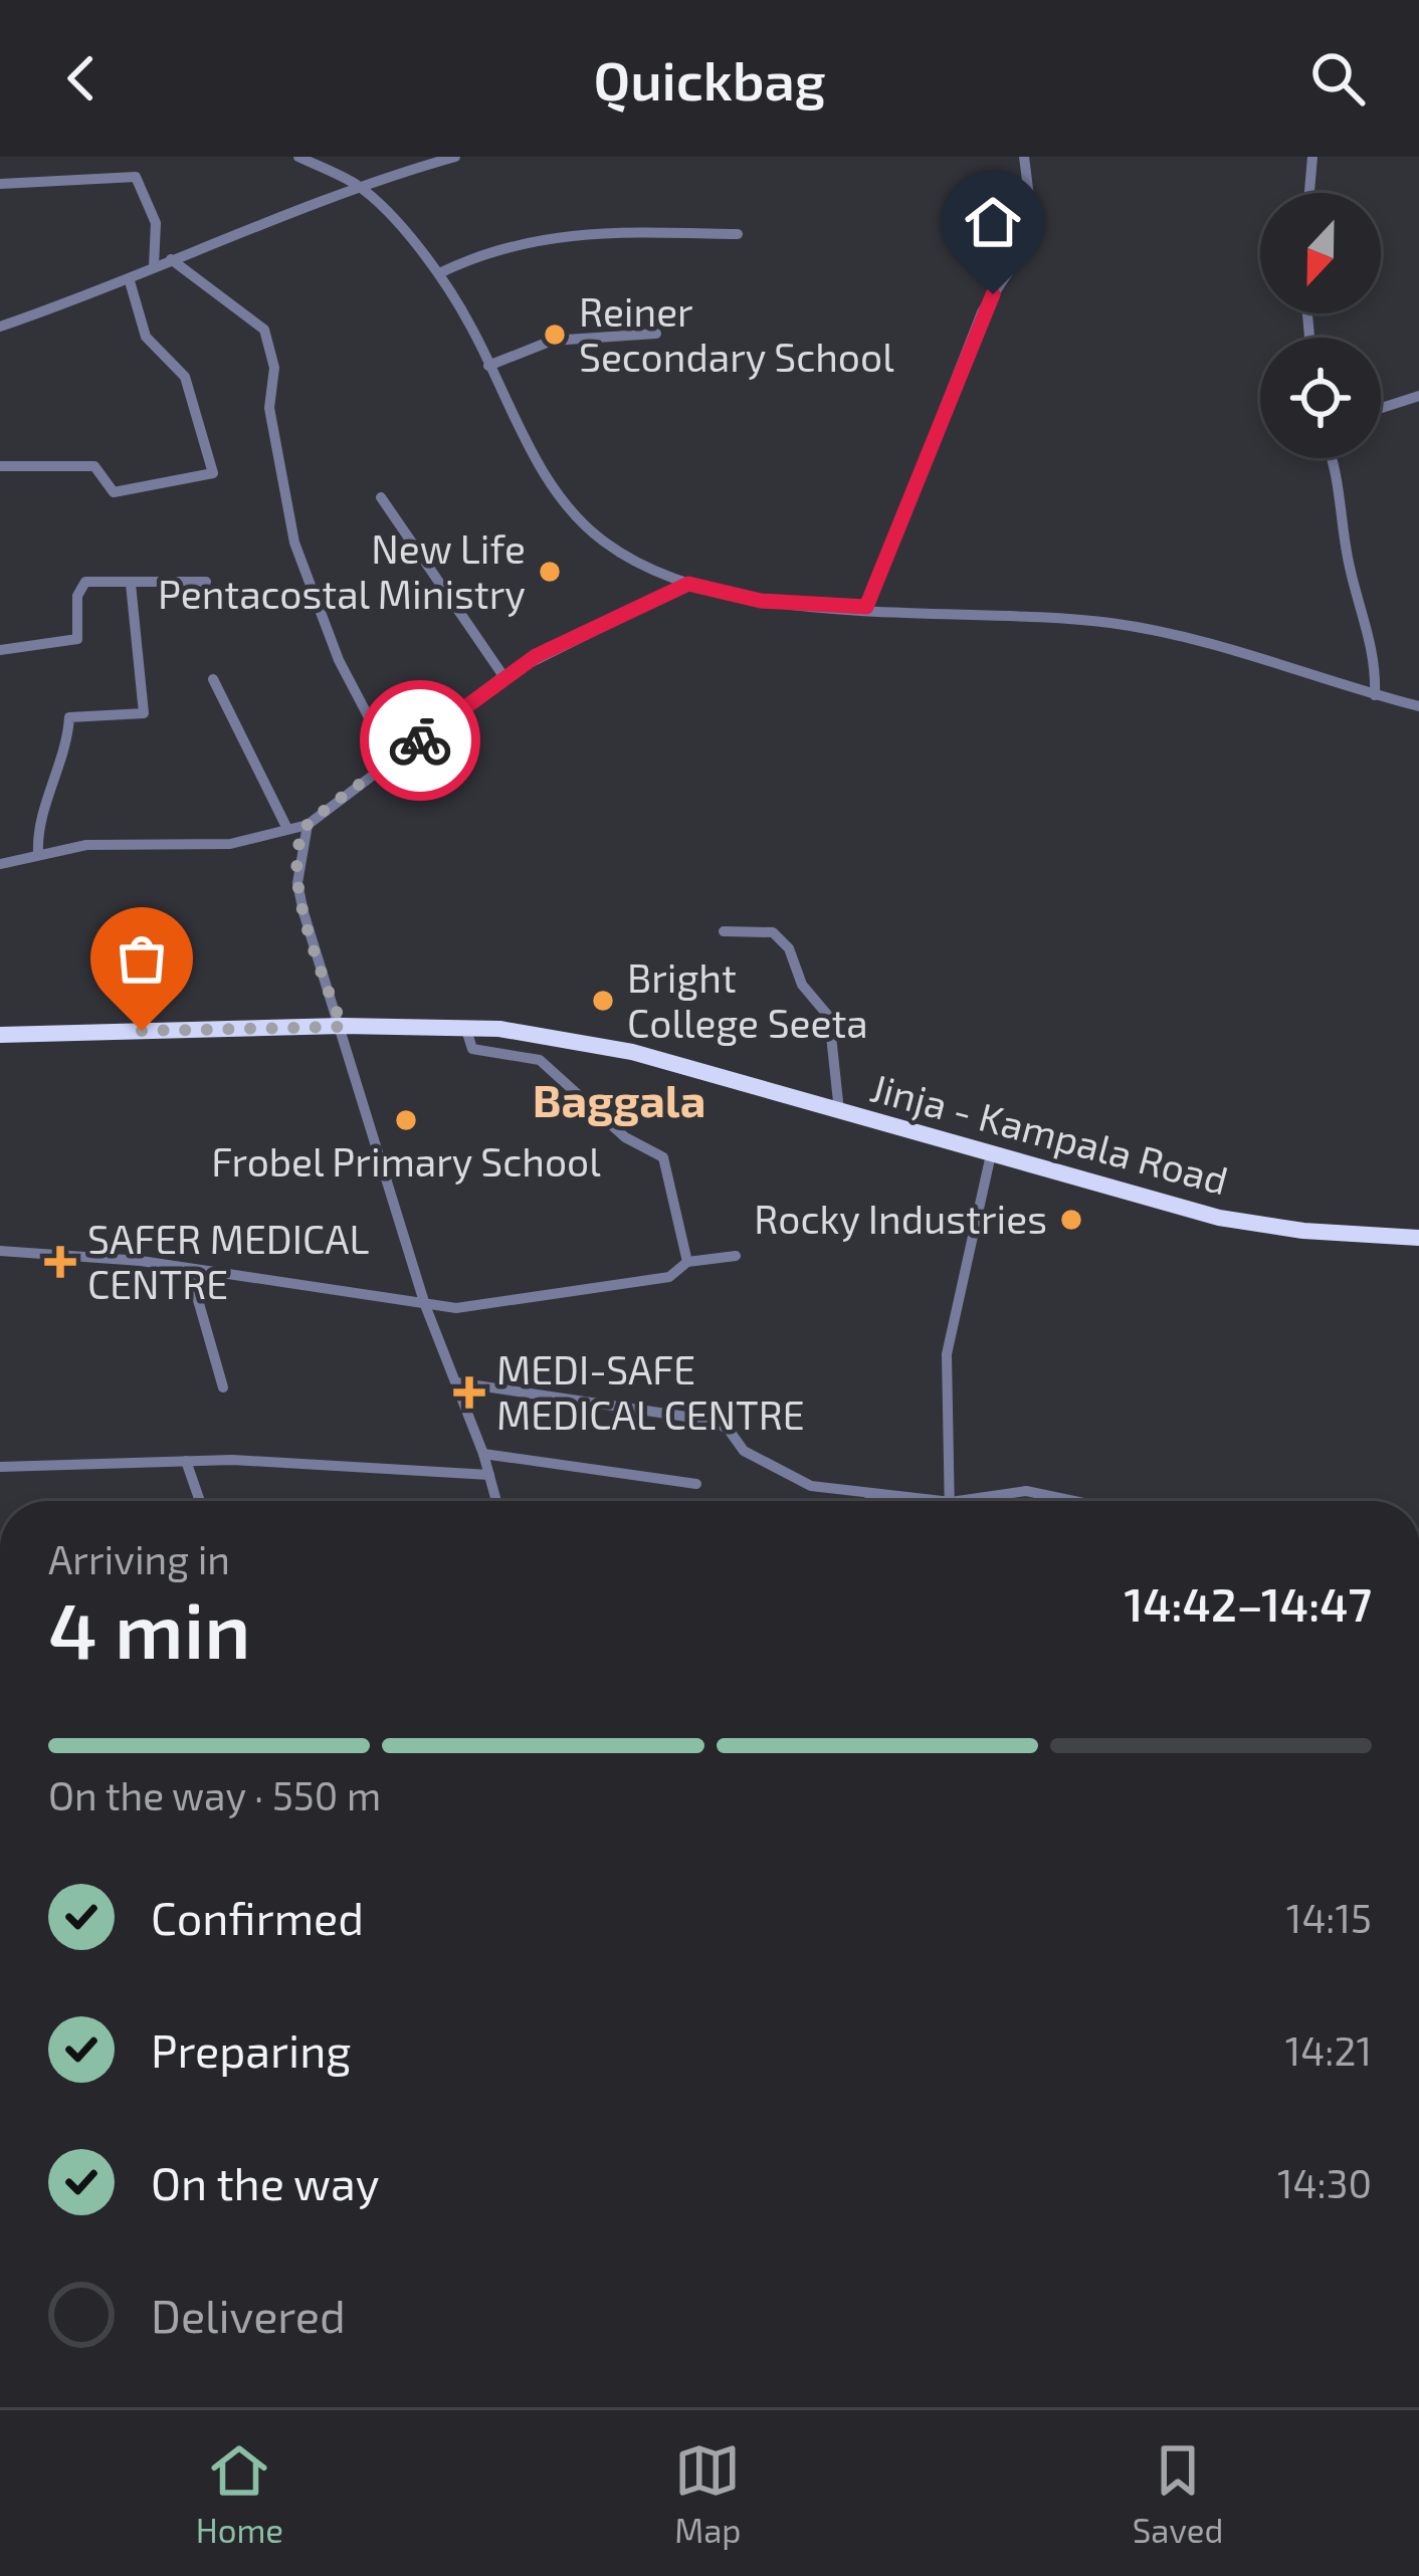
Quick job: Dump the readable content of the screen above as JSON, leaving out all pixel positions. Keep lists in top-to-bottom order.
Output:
{
  "streets": {
    "highway": ["Jinja - Kampala Road"]
  },
  "districts": ["Baggala"],
  "places": {
    "other": [
      "Reiner Secondary School",
      "New Life Pentacostal Ministry",
      "Bright College Seeta",
      "Frobel Primary School",
      "Rocky Industries"
    ],
    "health": ["SAFER MEDICAL CENTRE", "MEDI-SAFE MEDICAL CENTRE"]
  },
  "north": "bottom",
  "page": {
    "header": "Quickbag",
    "heading": ["4 min", "Arriving in", "14:42–14:47"],
    "bar": "On the way · 550 m",
    "list": [
      ["Confirmed", "14:15"],
      ["Preparing", "14:21"],
      ["On the way", "14:30"],
      "Delivered"
    ],
    "tabs": ["Home", "Map", "Saved"]
  }
}
